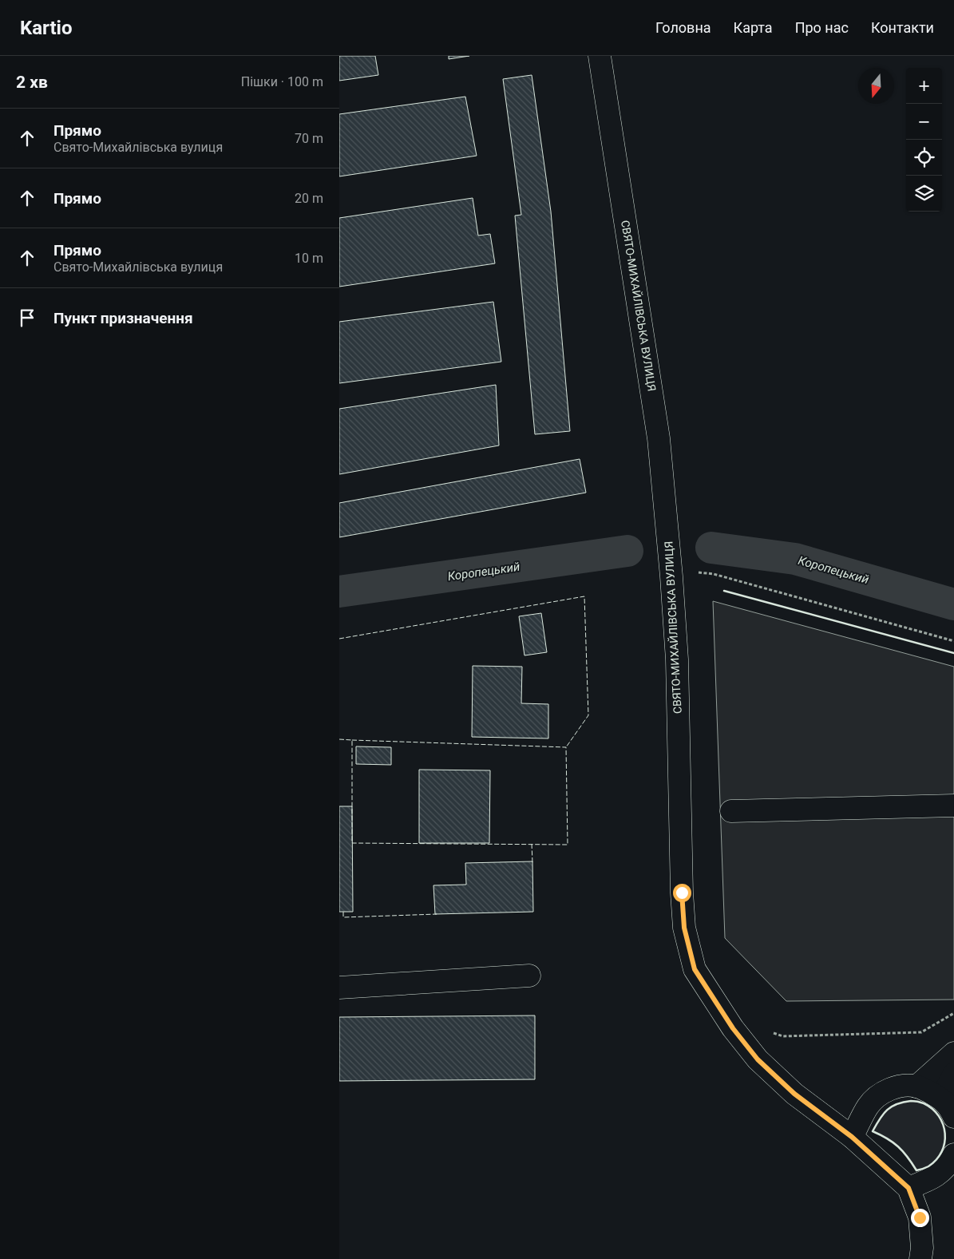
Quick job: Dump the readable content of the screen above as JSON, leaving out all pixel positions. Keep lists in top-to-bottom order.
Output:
{
  "streets": {
    "street": ["СВЯТО-МИХАЙЛІВСЬКА ВУЛИЦЯ"]
  },
  "water": ["Коропецький"],
  "north": "bottom",
  "page": {
    "header": "Kartio",
    "nav": [
      "Головна",
      "Карта",
      "Про нас",
      "Контакти"
    ],
    "heading": ["2 хв", "Пішки · 100 m"],
    "map_buttons": ["+", "−"],
    "list": [
      ["Прямо", "Свято-Михайлівська вулиця", "70 m"],
      ["Прямо", "20 m"],
      ["Прямо", "Свято-Михайлівська вулиця", "10 m"],
      "Пункт призначення"
    ]
  }
}
